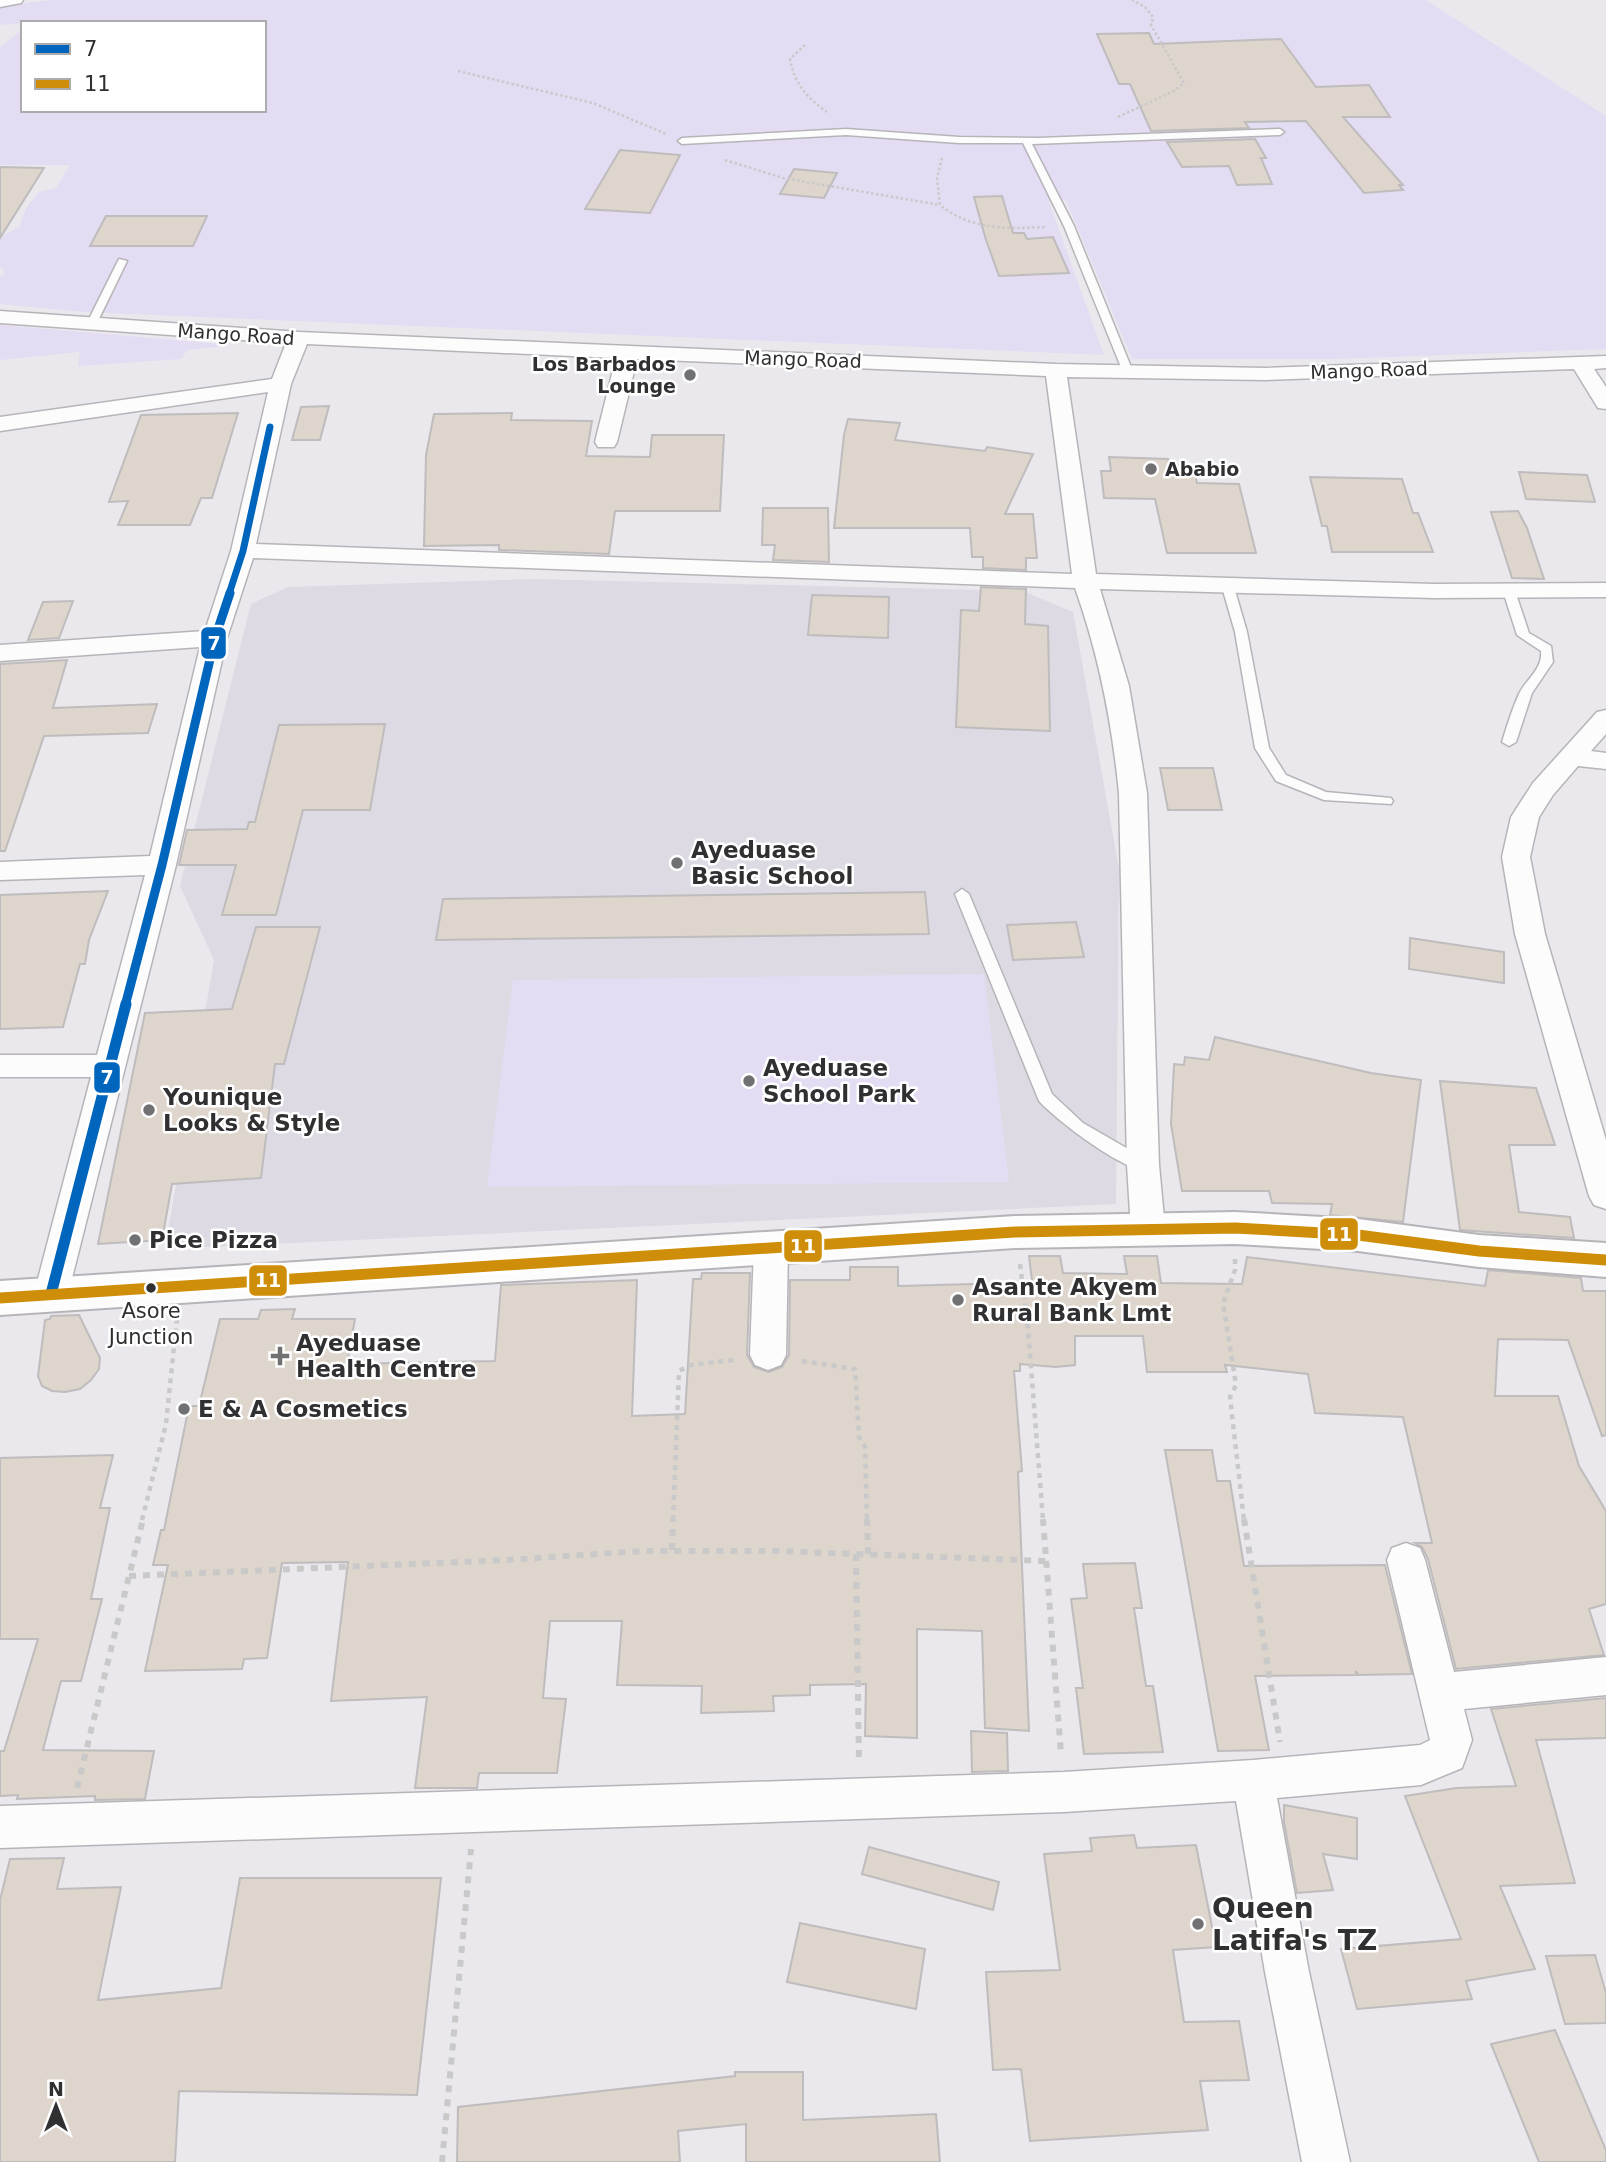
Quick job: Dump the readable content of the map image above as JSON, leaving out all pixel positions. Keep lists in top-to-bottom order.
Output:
{
  "streets": {
    "street": ["Mango Road"]
  },
  "places": {
    "other": [
      "Los Barbados Lounge",
      "Ababio",
      "Ayeduase Basic School",
      "Ayeduase School Park",
      "Younique Looks & Style",
      "Pice Pizza",
      "Asore Junction",
      "Asante Akyem Rural Bank Lmt",
      "E & A Cosmetics",
      "Queen Latifa's TZ"
    ],
    "health": ["Ayeduase Health Centre"]
  },
  "lines": ["transit line 7", "transit line 11"],
  "legend": ["7", "11"],
  "north": "top"
}
